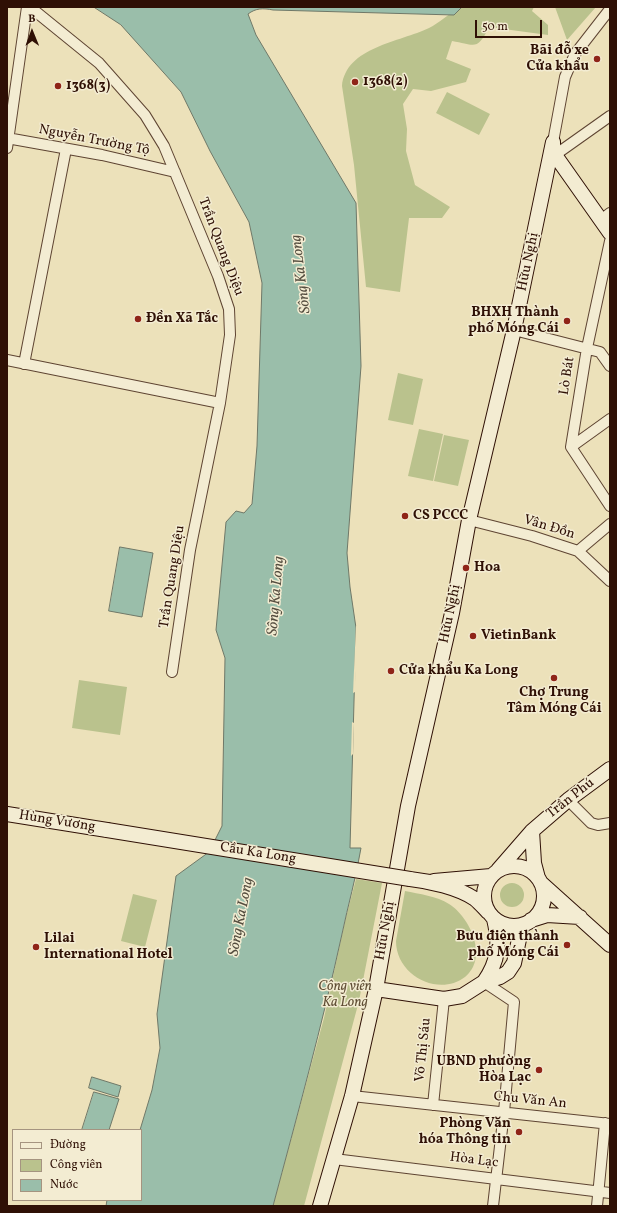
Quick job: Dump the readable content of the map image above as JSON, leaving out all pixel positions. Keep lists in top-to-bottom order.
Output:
{
  "streets": {
    "street": [
      "Nguyễn Trường Tộ",
      "Trần Quang Diệu",
      "Hữu Nghị",
      "Lò Bát",
      "Vân Đồn",
      "Trần Phú",
      "Hùng Vương",
      "Cầu Ka Long",
      "Võ Thị Sáu",
      "Chu Văn An",
      "Hòa Lạc"
    ]
  },
  "crossings": [
    ["Nguyễn Trường Tộ", "Trần Quang Diệu"],
    ["Hữu Nghị", "Vân Đồn"],
    ["Hữu Nghị", "Chu Văn An"],
    ["Hữu Nghị", "Hòa Lạc"],
    ["Hùng Vương", "Cầu Ka Long"],
    ["Võ Thị Sáu", "Chu Văn An"]
  ],
  "water": ["Sông Ka Long"],
  "parks": ["Công viên Ka Long"],
  "places": [
    "Bãi đỗ xe Cửa khẩu",
    "1368(2)",
    "1368(3)",
    "Đền Xã Tắc",
    "BHXH Thành phố Móng Cái",
    "CS PCCC",
    "Hoa",
    "VietinBank",
    "Cửa khẩu Ka Long",
    "Chợ Trung Tâm Móng Cái",
    "Bưu điện thành phố Móng Cái",
    "Lilai International Hotel",
    "UBND phường Hòa Lạc",
    "Phòng Văn hóa Thông tin"
  ],
  "legend": ["Đường", "Công viên", "Nước"],
  "scale_bar": "50 m",
  "north": "top"
}
